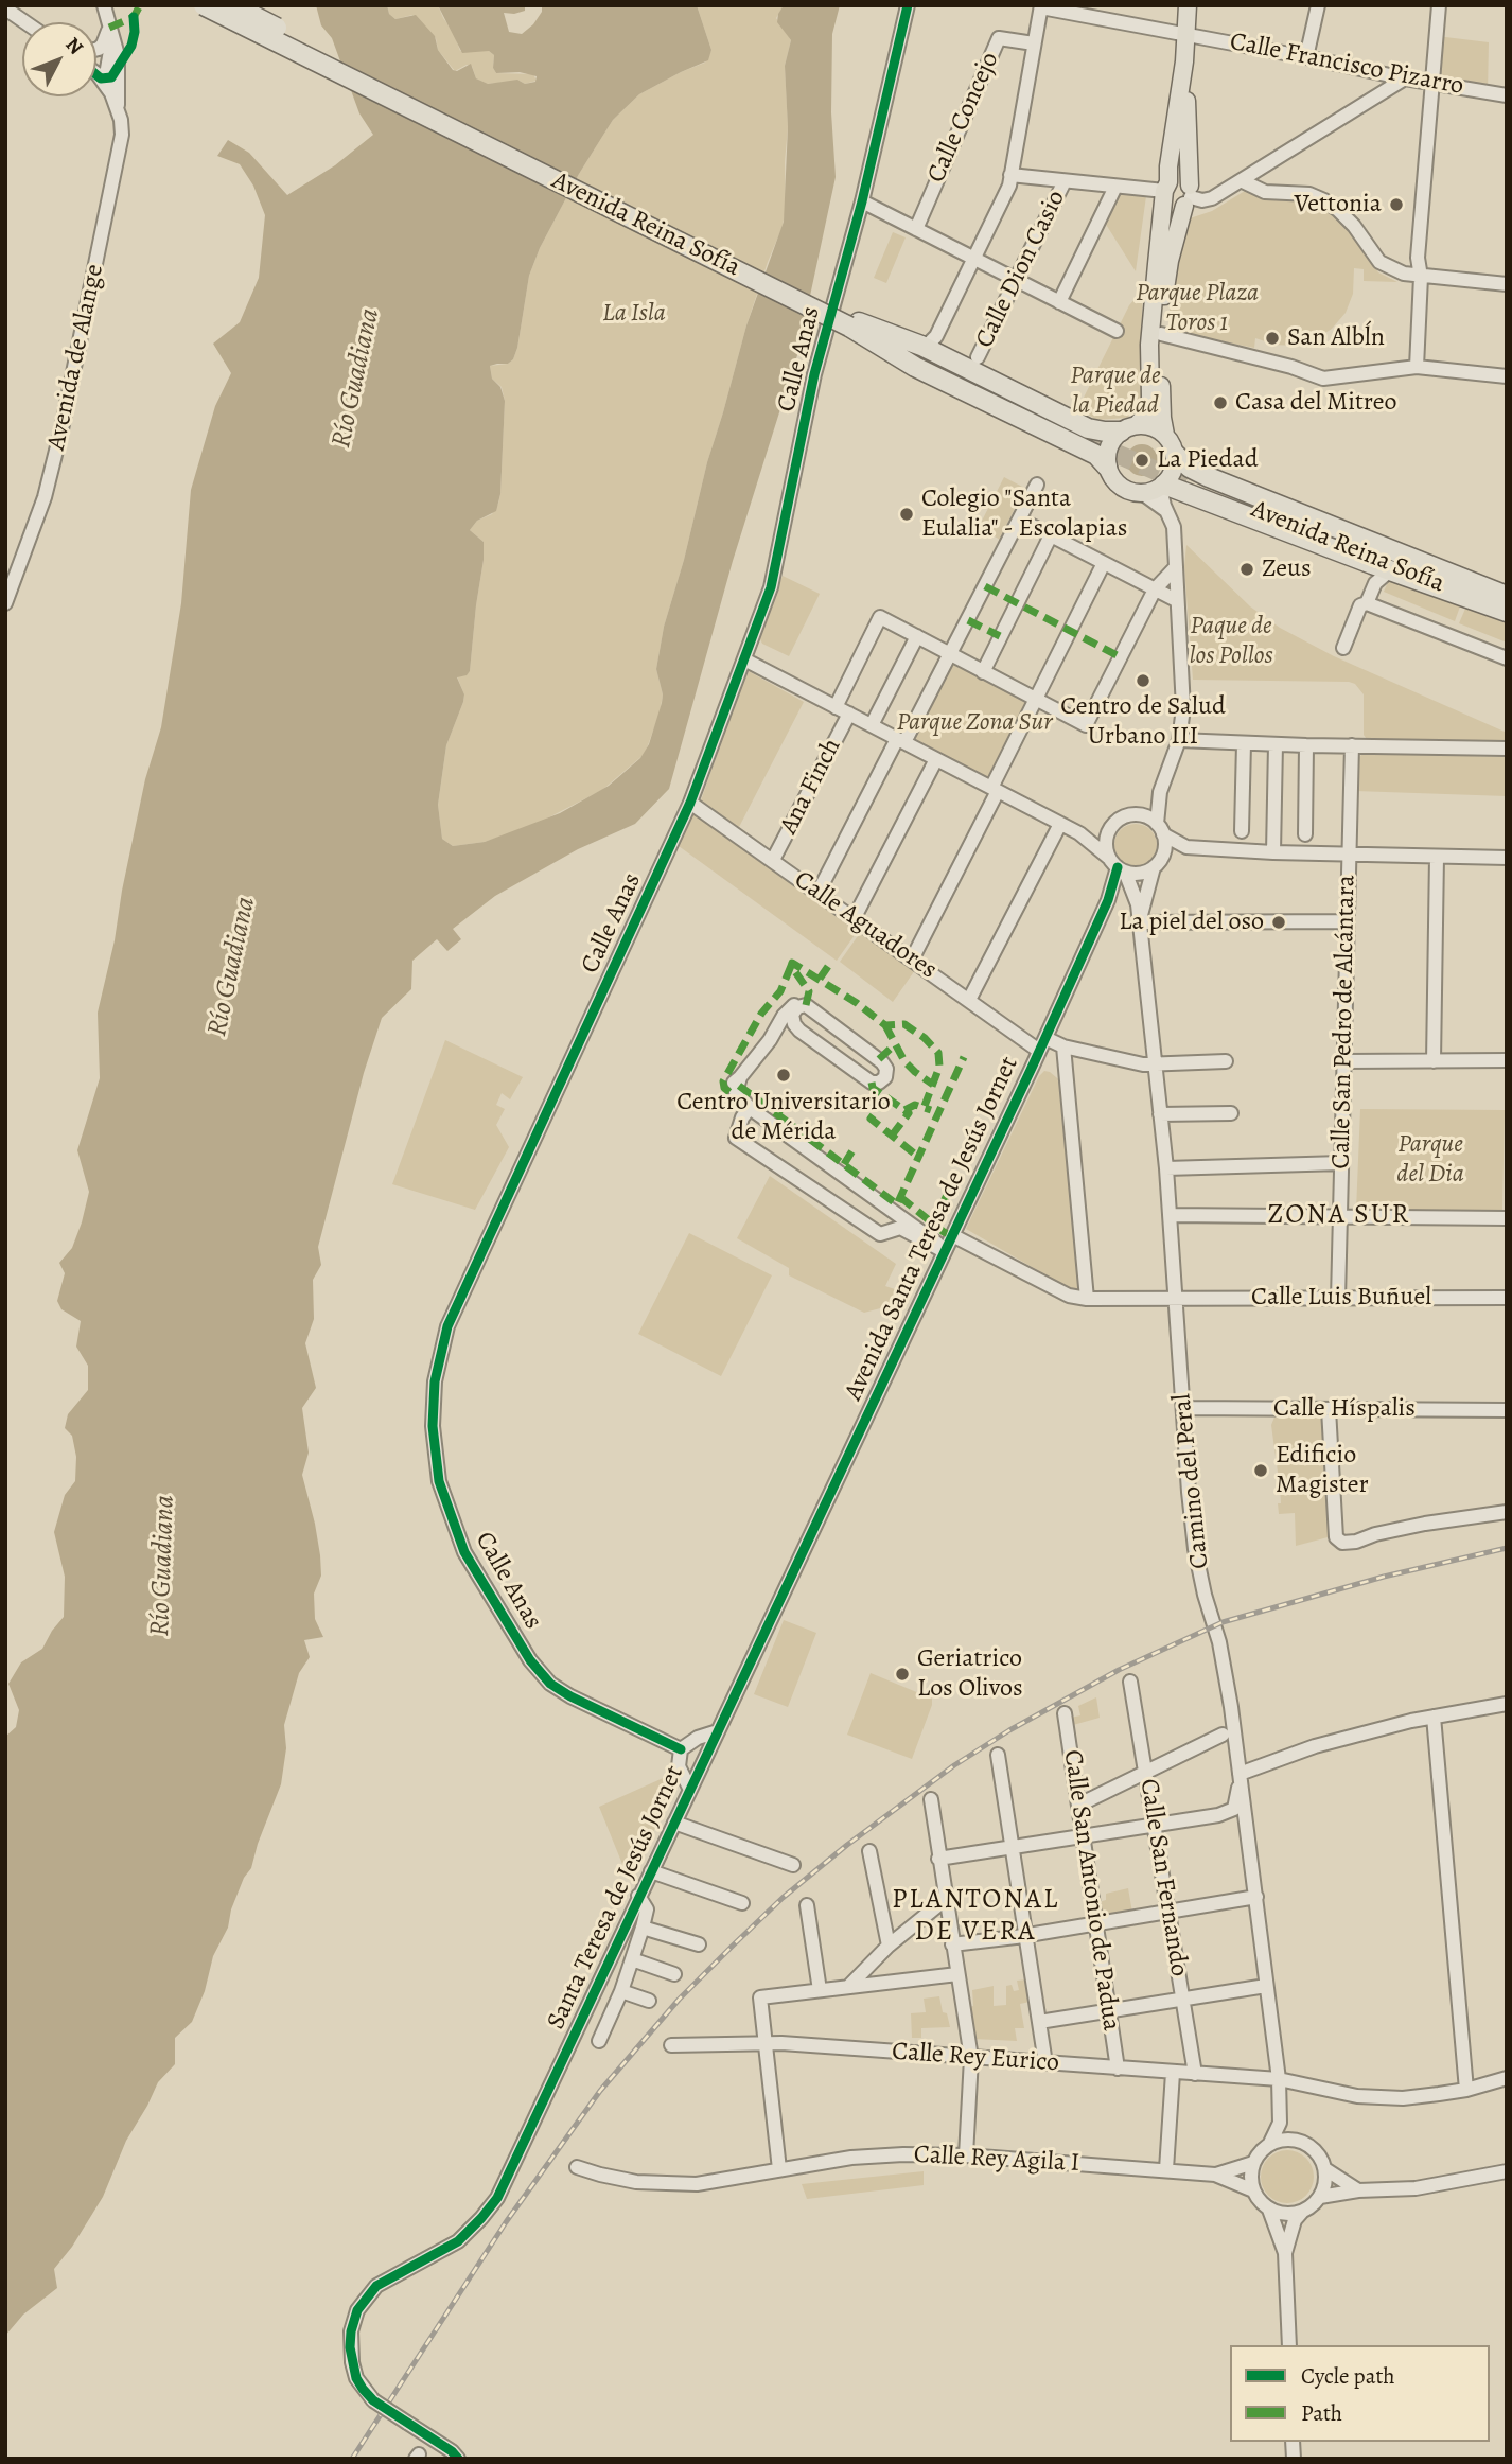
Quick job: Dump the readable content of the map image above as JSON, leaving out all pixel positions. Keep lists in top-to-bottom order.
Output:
{
  "streets": {
    "highway": ["Avenida Reina Sofía"],
    "street": [
      "Calle Francisco Pizarro",
      "Calle Concejo",
      "Calle Dion Casio",
      "Avenida de Alange",
      "Calle Anas",
      "Ana Finch",
      "Calle Aguadores",
      "Calle San Pedro de Alcántara",
      "Avenida Santa Teresa de Jesús Jornet",
      "Calle Luis Buñuel",
      "Calle Híspalis",
      "Camino del Peral",
      "Calle San Fernando",
      "Calle San Antonio de Padua",
      "Santa Teresa de Jesús Jornet",
      "Calle Rey Eurico",
      "Calle Rey Agila I"
    ]
  },
  "crossings": [
    ["Calle Anas", "Calle Aguadores"],
    ["Ana Finch", "Calle Aguadores"],
    ["Calle Aguadores", "Avenida Santa Teresa de Jesús Jornet"],
    ["Calle Aguadores", "Camino del Peral"],
    ["Calle San Pedro de Alcántara", "Calle Luis Buñuel"],
    ["Avenida Santa Teresa de Jesús Jornet", "Camino del Peral"],
    ["Avenida Santa Teresa de Jesús Jornet", "Santa Teresa de Jesús Jornet"],
    ["Calle Luis Buñuel", "Camino del Peral"],
    ["Calle Híspalis", "Camino del Peral"],
    ["Camino del Peral", "Calle Rey Eurico"],
    ["Calle San Fernando", "Calle Rey Eurico"],
    ["Calle San Antonio de Padua", "Calle Rey Eurico"]
  ],
  "districts": ["ZONA SUR", "PLANTONAL DE VERA"],
  "water": ["Río Guadiana"],
  "parks": [
    "Parque Plaza Toros 1",
    "La Isla",
    "Parque de la Piedad",
    "Paque de los Pollos",
    "Parque Zona Sur",
    "Parque del Dia"
  ],
  "places": [
    "Vettonia",
    "San Albĺn",
    "Casa del Mitreo",
    "La Piedad",
    "Colegio \"Santa Eulalia\" - Escolapias",
    "Zeus",
    "Centro de Salud Urbano III",
    "La piel del oso",
    "Centro Universitario de Mérida",
    "Edificio Magister",
    "Geriatrico Los Olivos"
  ],
  "legend": ["Cycle path", "Path"],
  "north": "top right"
}
